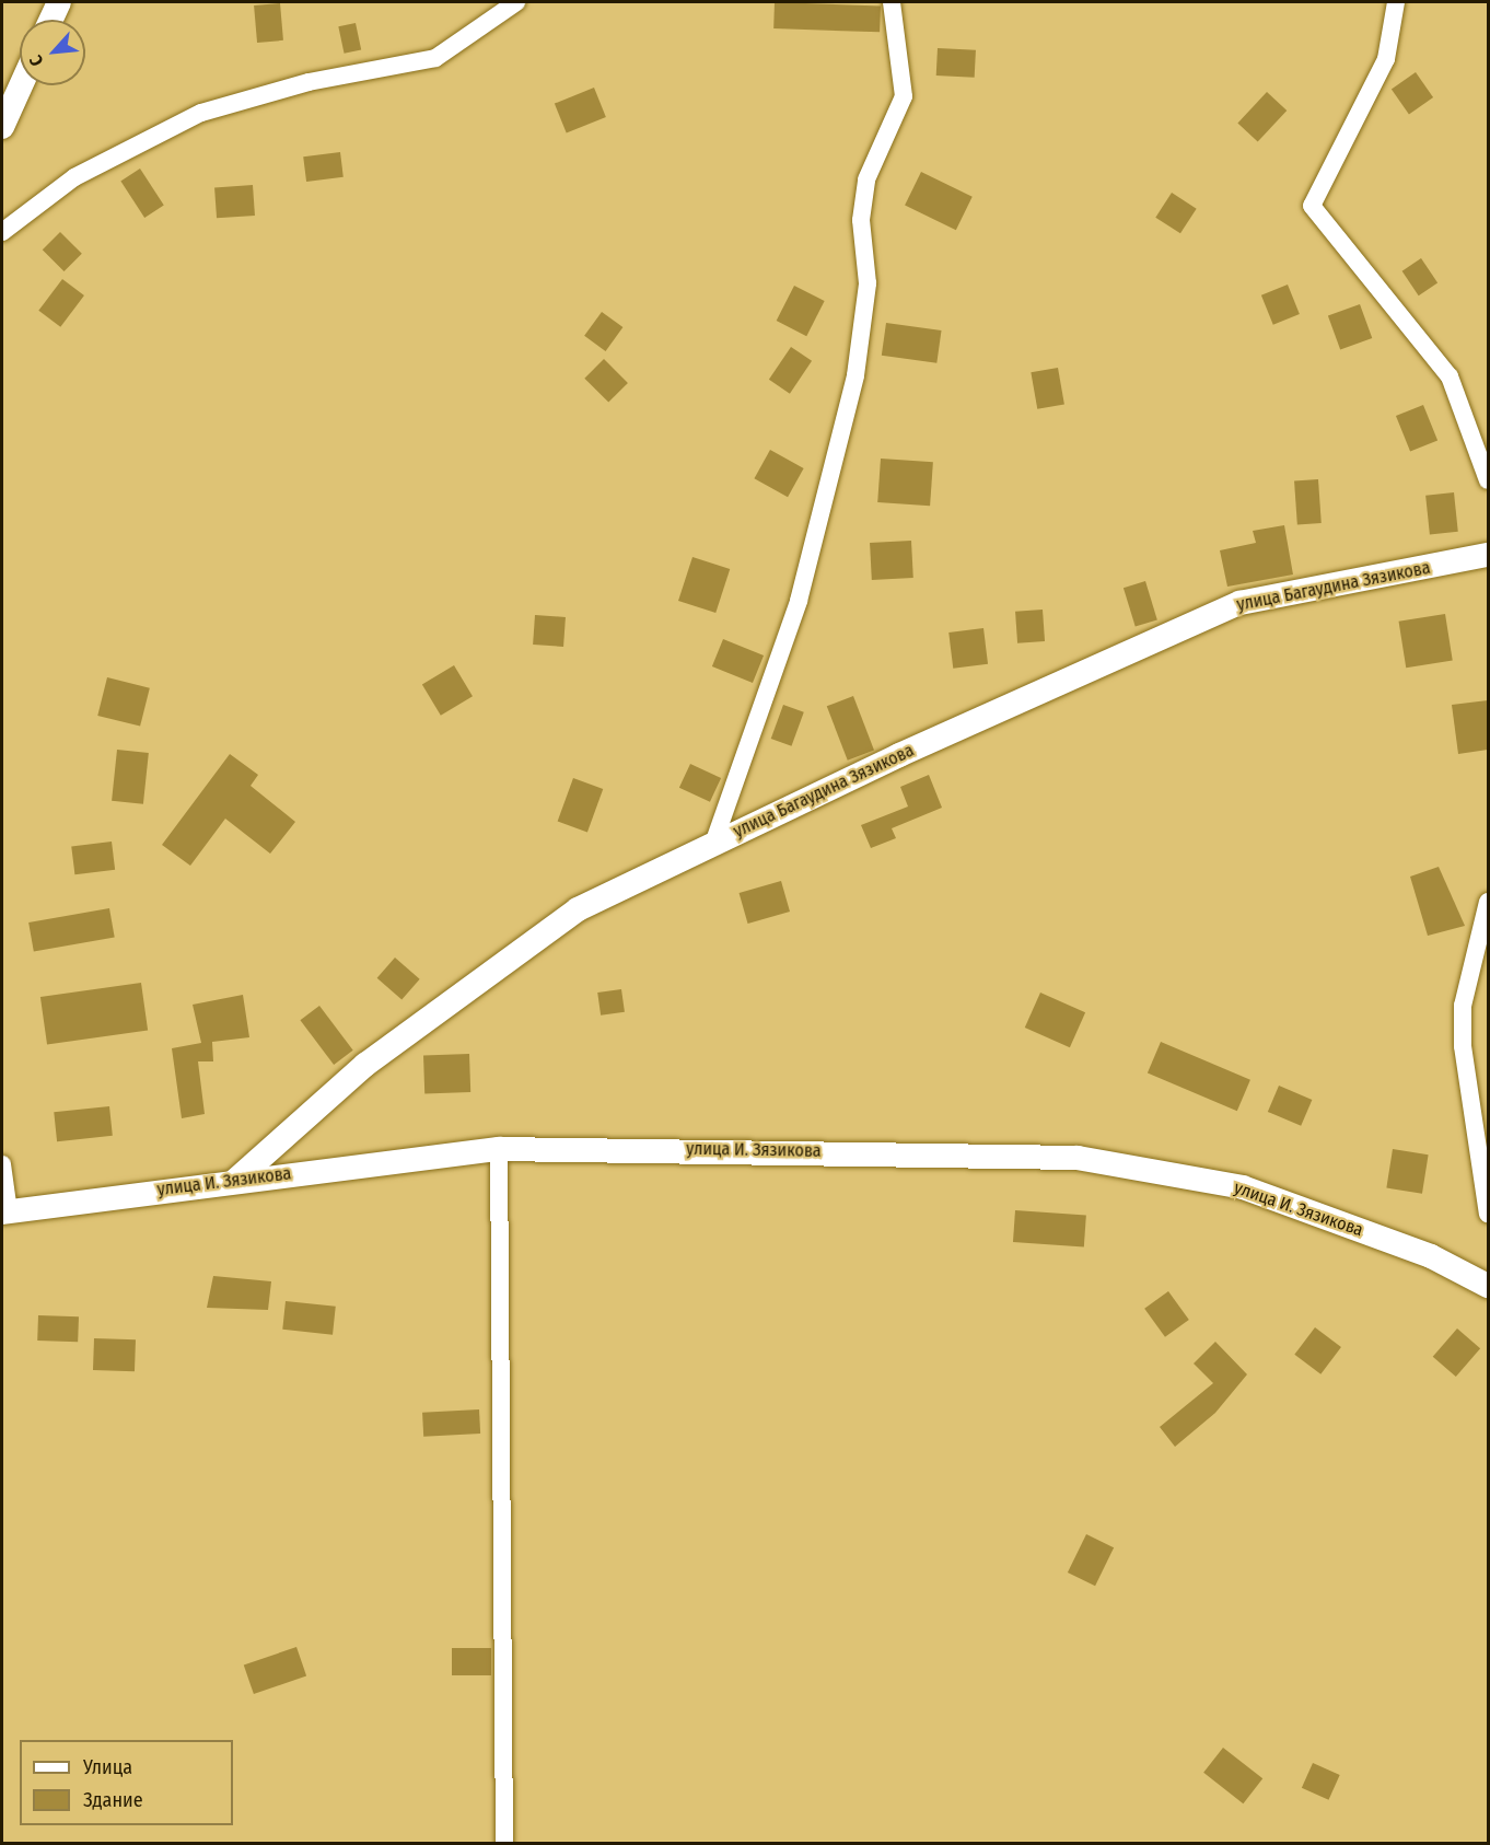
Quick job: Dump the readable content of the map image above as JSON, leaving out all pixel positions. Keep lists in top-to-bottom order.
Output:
{
  "streets": {
    "street": ["улица Багаудина Зязикова", "улица И. Зязикова"]
  },
  "crossings": [
    ["улица Багаудина Зязикова", "улица И. Зязикова"]
  ],
  "legend": ["Улица", "Здание"],
  "north": "bottom left"
}
